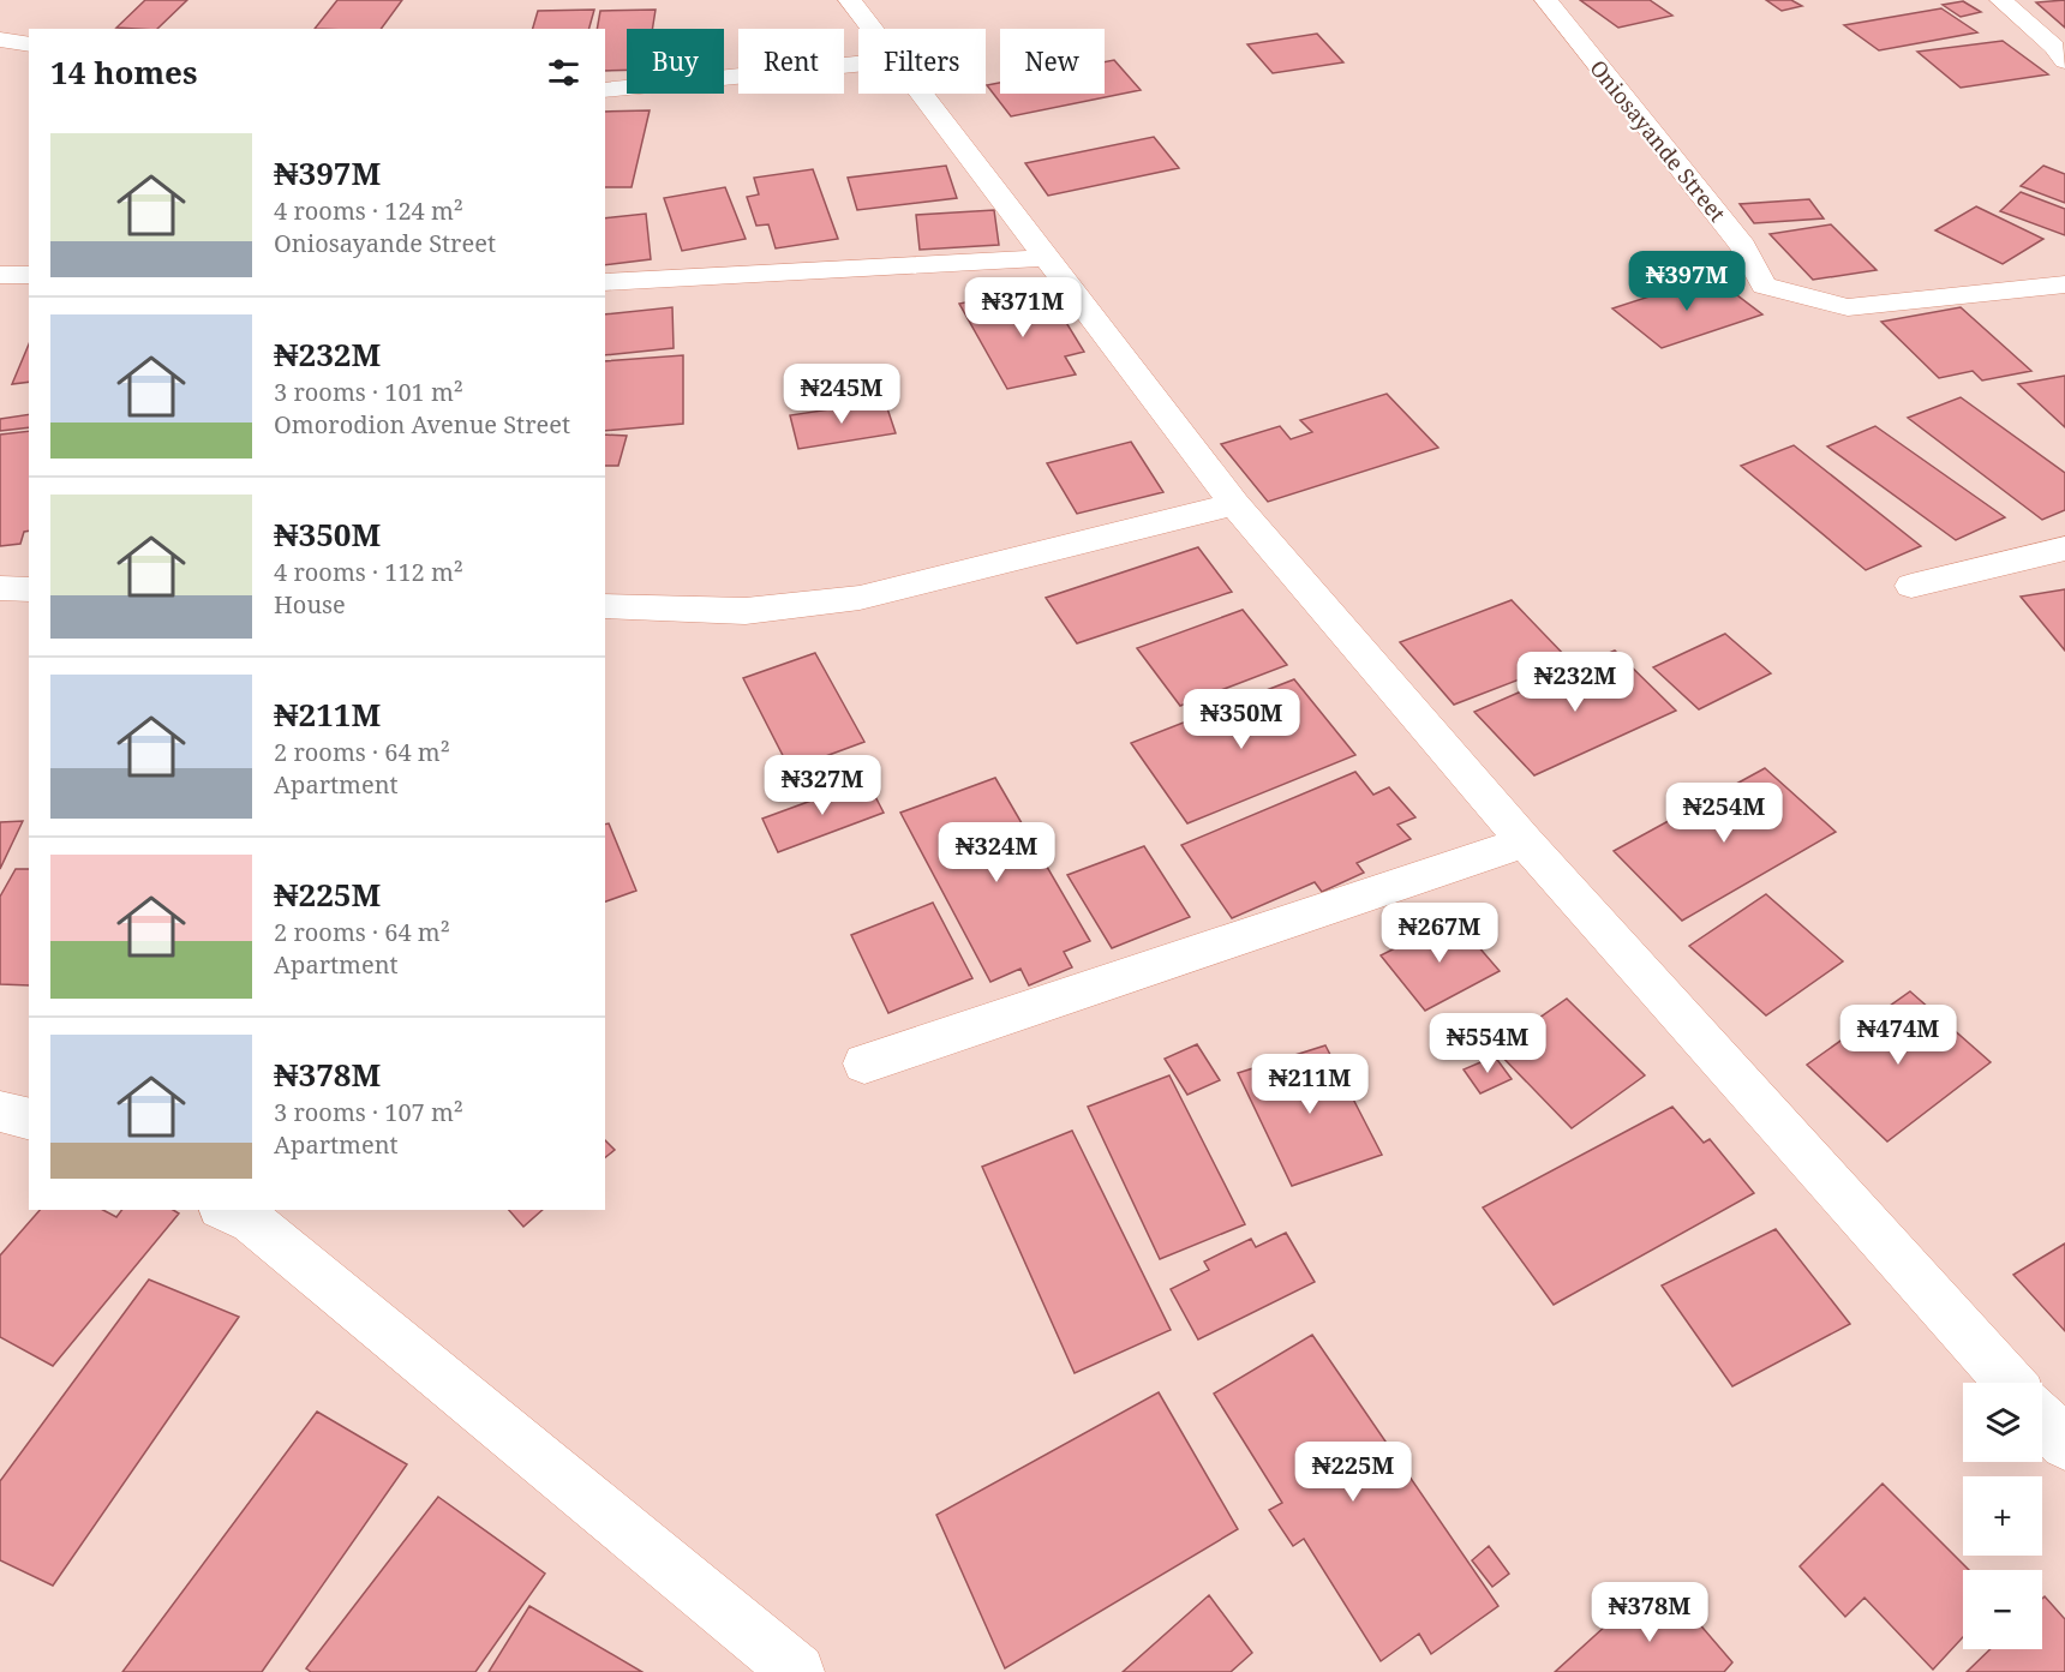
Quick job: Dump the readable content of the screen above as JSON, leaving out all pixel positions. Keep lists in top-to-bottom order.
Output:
{
  "streets": {
    "street": ["Oniosayande Street"]
  },
  "page": {
    "chip": [
      "Buy",
      "Rent",
      "Filters",
      "New"
    ],
    "heading": "14 homes",
    "list": [
      {
        "name": "₦397M",
        "note": "4 rooms · 124 m² · Oniosayande Street"
      },
      {
        "name": "₦232M",
        "note": "3 rooms · 101 m² · Omorodion Avenue Street"
      },
      {
        "name": "₦350M",
        "note": "4 rooms · 112 m² · House"
      },
      {
        "name": "₦211M",
        "note": "2 rooms · 64 m² · Apartment"
      },
      {
        "name": "₦225M",
        "note": "2 rooms · 64 m² · Apartment"
      },
      {
        "name": "₦378M",
        "note": "3 rooms · 107 m² · Apartment"
      }
    ],
    "price": [
      "₦397M",
      "₦371M",
      "₦245M",
      "₦232M",
      "₦350M",
      "₦327M",
      "₦254M",
      "₦324M",
      "₦267M",
      "₦474M",
      "₦554M",
      "₦211M",
      "₦225M",
      "₦378M"
    ],
    "map_buttons": ["+", "−"]
  }
}
